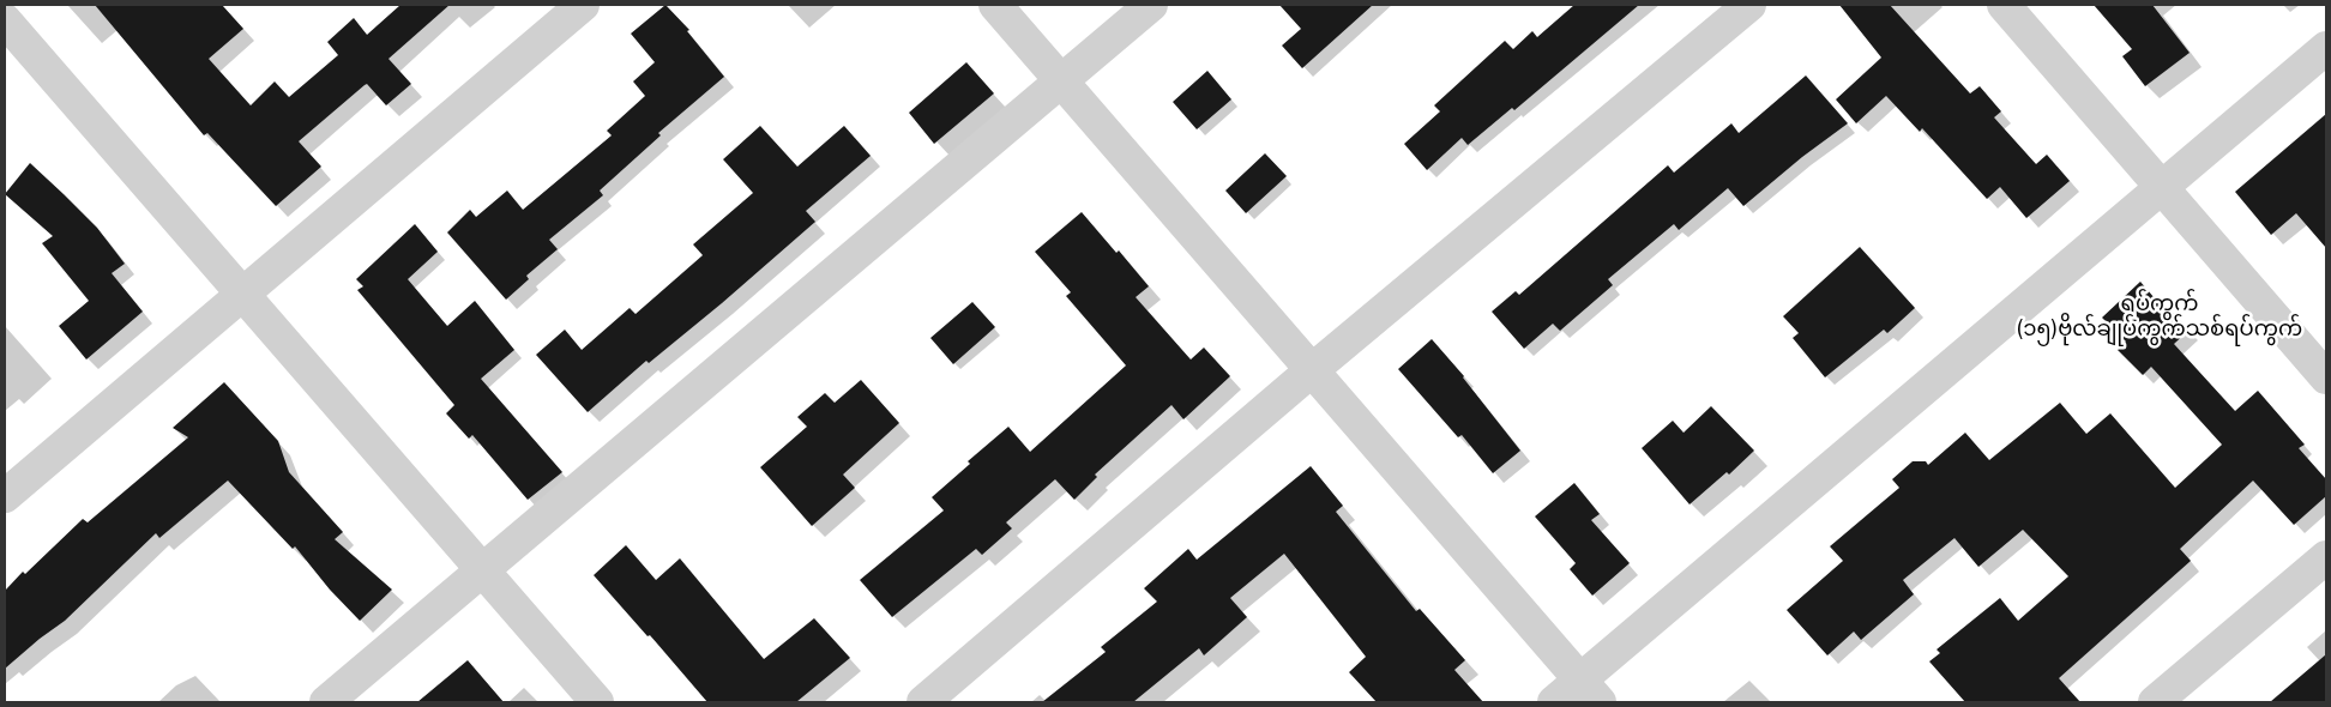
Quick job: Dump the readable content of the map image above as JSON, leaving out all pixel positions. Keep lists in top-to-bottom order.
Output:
{
  "districts": ["ရပ်ကွက် (၁၅)ဗိုလ်ချုပ်ကွက်သစ်ရပ်ကွက်"]
}
